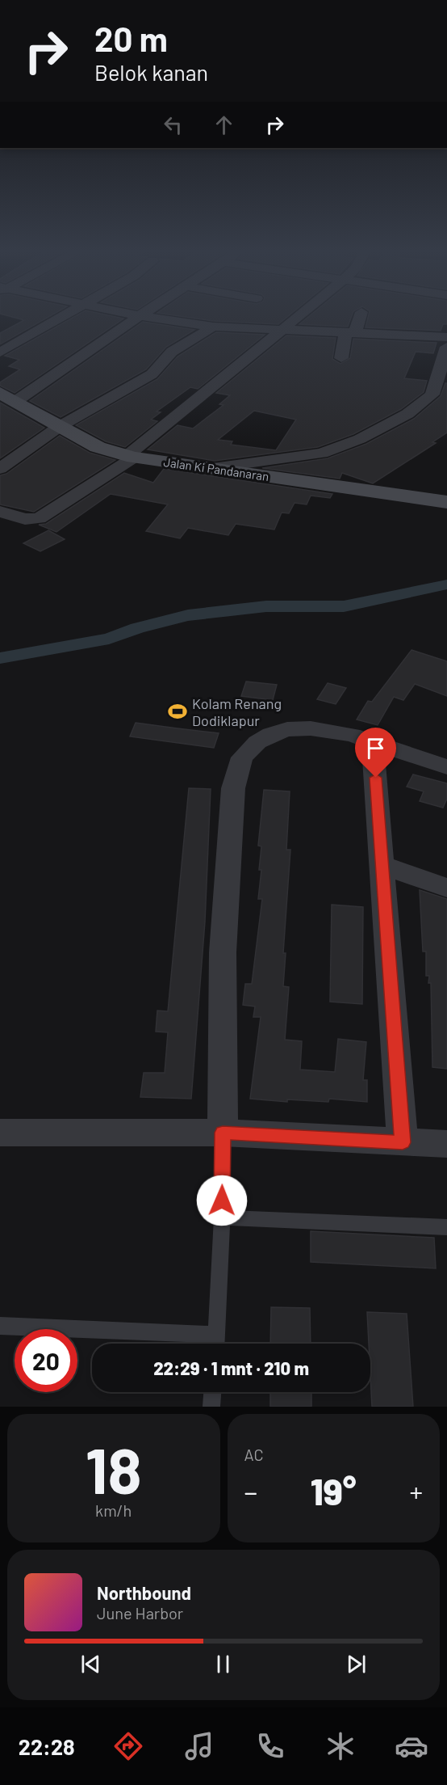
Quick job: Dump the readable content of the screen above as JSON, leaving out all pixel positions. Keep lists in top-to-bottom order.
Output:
{
  "streets": {
    "main road": ["Jalan Ki Pandanaran"]
  },
  "places": {
    "sports": ["Kolam Renang Dodiklapur"]
  },
  "page": {
    "turn": ["20 m", "Belok kanan"],
    "limit": "20",
    "trip": "22:29 · 1 mnt · 210 m",
    "tile": [
      ["18", "km/h"],
      "AC"
    ],
    "heat": ["−", "19°", "+"],
    "song": ["Northbound", "June Harbor"],
    "tabs": "22:28"
  }
}
